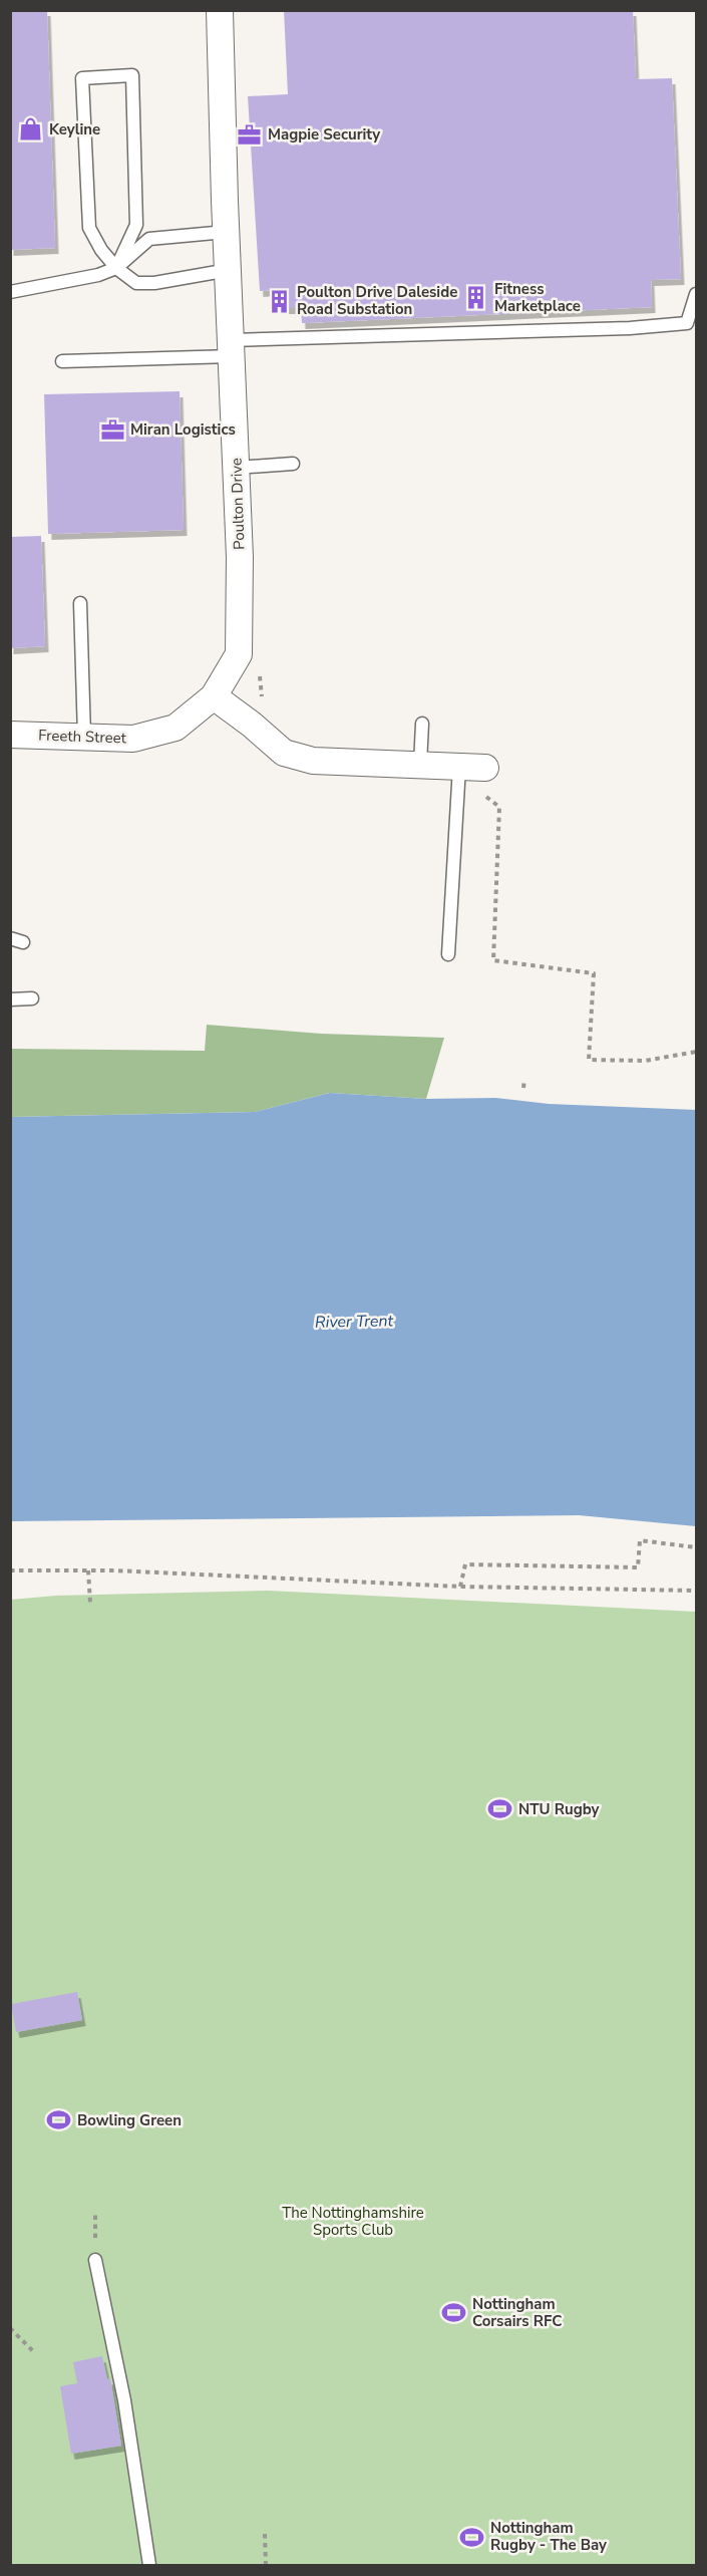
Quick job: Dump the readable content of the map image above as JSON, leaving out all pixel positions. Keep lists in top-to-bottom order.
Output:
{
  "streets": {
    "street": ["Poulton Drive", "Freeth Street"]
  },
  "crossings": [
    ["Poulton Drive", "Freeth Street"]
  ],
  "water": ["River Trent"],
  "parks": ["The Nottinghamshire Sports Club"],
  "places": {
    "shop": ["Keyline"],
    "office": ["Magpie Security", "Miran Logistics"],
    "building": ["Fitness Marketplace", "Poulton Drive Daleside Road Substation"],
    "sports": [
      "NTU Rugby",
      "Bowling Green",
      "Nottingham Corsairs RFC",
      "Nottingham Rugby - The Bay"
    ]
  }
}
